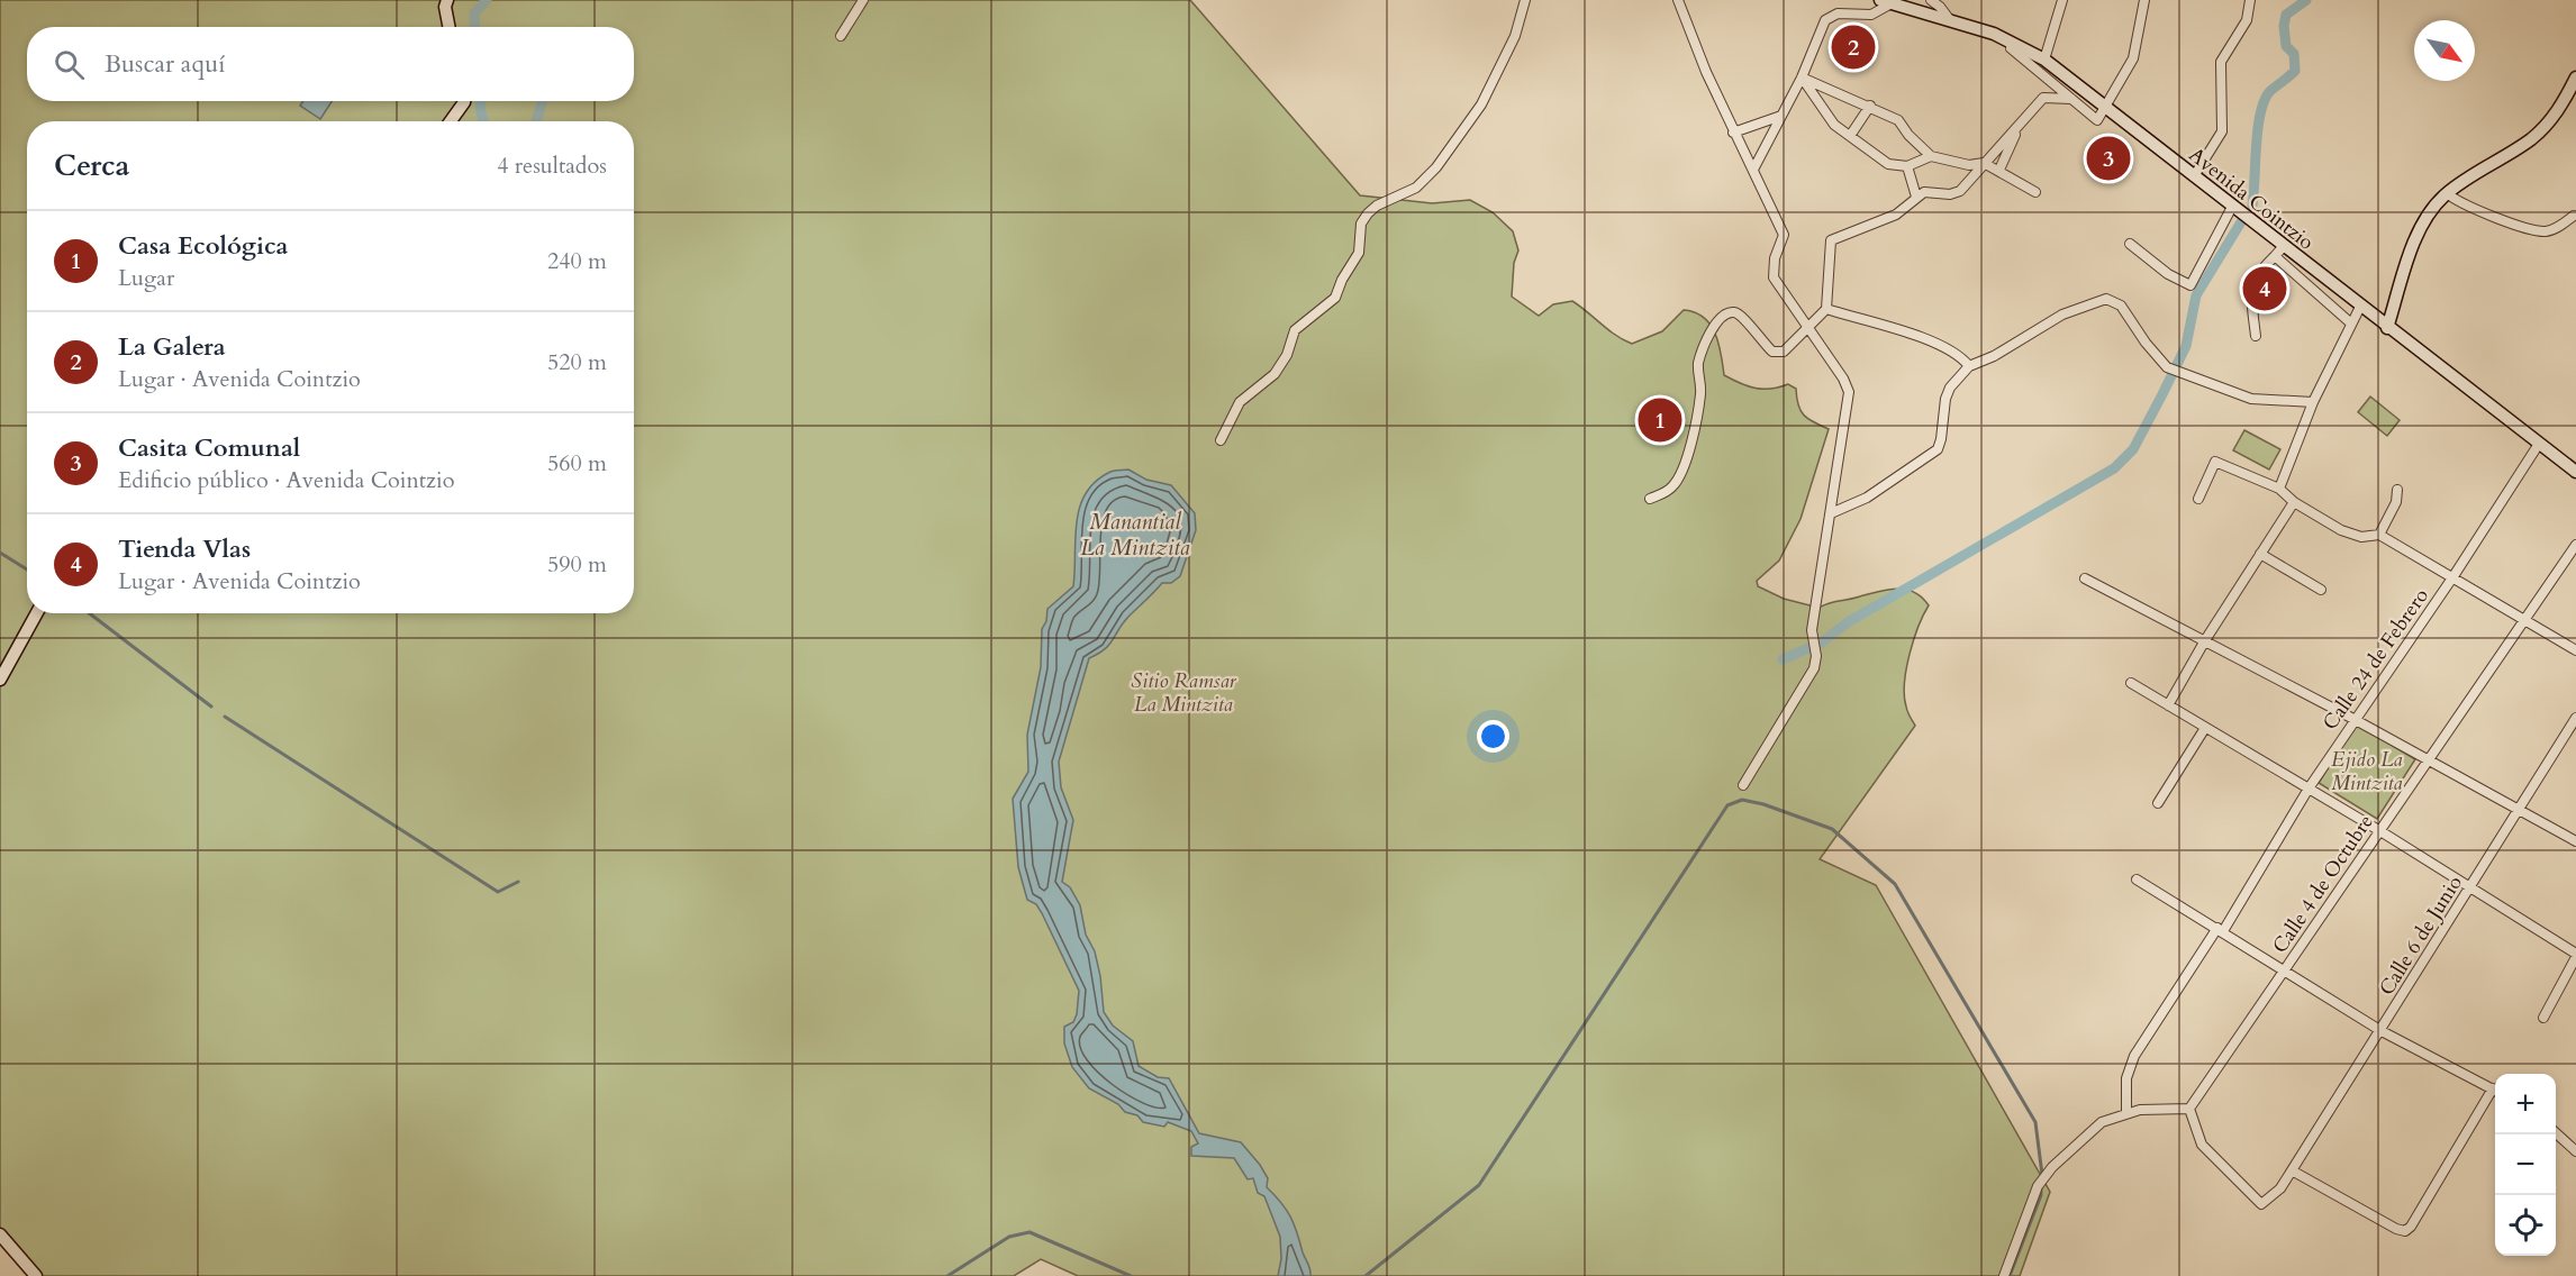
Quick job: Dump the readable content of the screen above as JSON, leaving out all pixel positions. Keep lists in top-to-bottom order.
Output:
{
  "streets": {
    "main road": ["Avenida Cointzio"],
    "street": ["Calle 24 de Febrero", "Calle 4 de Octubre", "Calle 6 de Junio"]
  },
  "crossings": [
    ["Avenida Cointzio", "Calle 24 de Febrero"],
    ["Calle 4 de Octubre", "Calle 6 de Junio"]
  ],
  "water": ["Manantial La Mintzita"],
  "parks": ["Sitio Ramsar La Mintzita", "Ejido La Mintzita"],
  "north": "bottom right",
  "page": {
    "pins": [
      "2",
      "3",
      "4",
      "1"
    ],
    "search": "Buscar aquí",
    "heading": ["Cerca", "4 resultados"],
    "list": [
      {
        "mark": "1",
        "name": "Casa Ecológica",
        "note": "Lugar",
        "value": "240 m"
      },
      {
        "mark": "2",
        "name": "La Galera",
        "note": "Lugar · Avenida Cointzio",
        "value": "520 m"
      },
      {
        "mark": "3",
        "name": "Casita Comunal",
        "note": "Edificio público · Avenida Cointzio",
        "value": "560 m"
      },
      {
        "mark": "4",
        "name": "Tienda Vlas",
        "note": "Lugar · Avenida Cointzio",
        "value": "590 m"
      }
    ],
    "map_buttons": ["+", "−"]
  }
}
